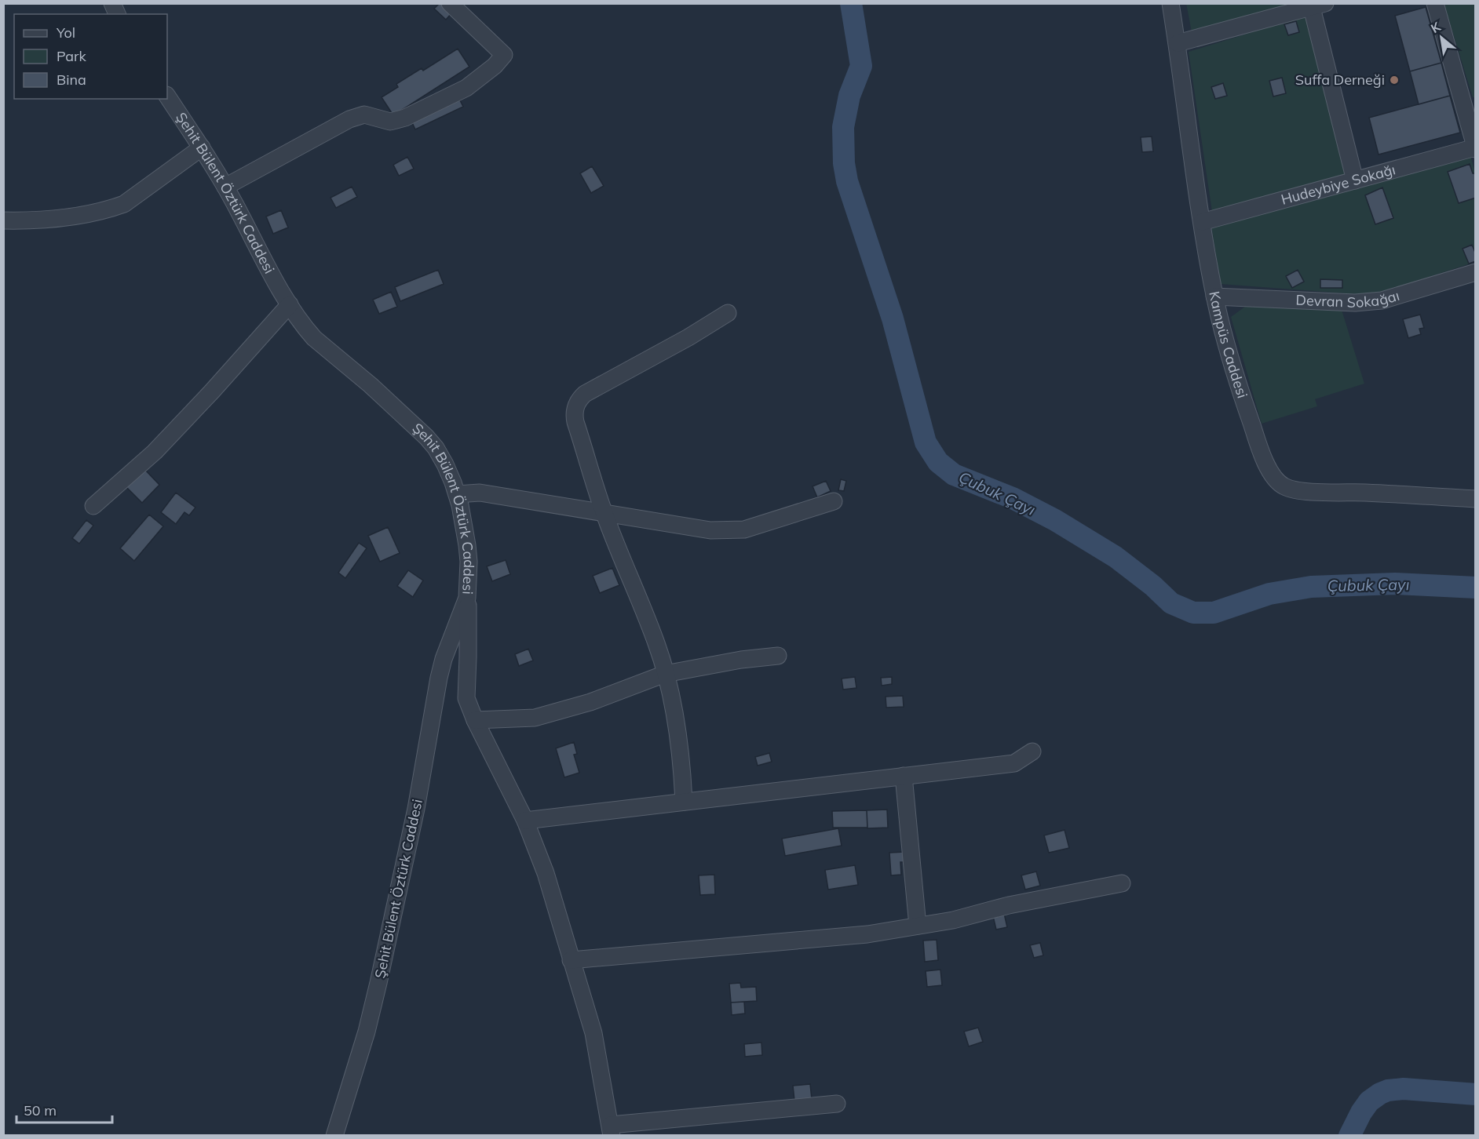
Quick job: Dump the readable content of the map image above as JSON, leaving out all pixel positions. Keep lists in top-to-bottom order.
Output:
{
  "streets": {
    "street": [
      "Hudeybiye Sokağı",
      "Şehit Bülent Öztürk Caddesi",
      "Devran Sokağaı",
      "Kampüs Caddesi"
    ]
  },
  "crossings": [
    ["Hudeybiye Sokağı", "Kampüs Caddesi"],
    ["Devran Sokağaı", "Kampüs Caddesi"]
  ],
  "water": ["Çubuk Çayı"],
  "places": ["Suffa Derneği"],
  "legend": ["Yol", "Park", "Bina"],
  "scale_bar": "50 m",
  "north": "top left"
}
